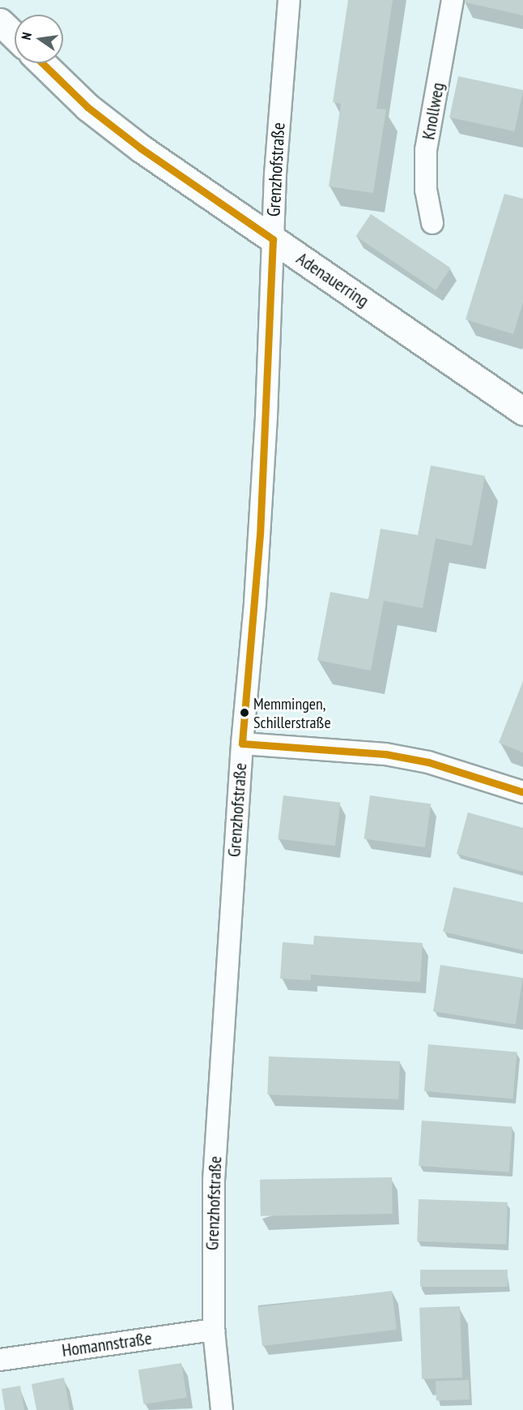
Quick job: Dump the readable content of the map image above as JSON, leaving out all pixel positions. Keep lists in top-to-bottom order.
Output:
{
  "streets": {
    "main road": ["Adenauerring"],
    "street": ["Knollweg", "Grenzhofstraße", "Homannstraße"]
  },
  "crossings": [
    ["Grenzhofstraße", "Adenauerring"],
    ["Grenzhofstraße", "Homannstraße"]
  ],
  "places": ["Memmingen, Schillerstraße"],
  "north": "left"
}
